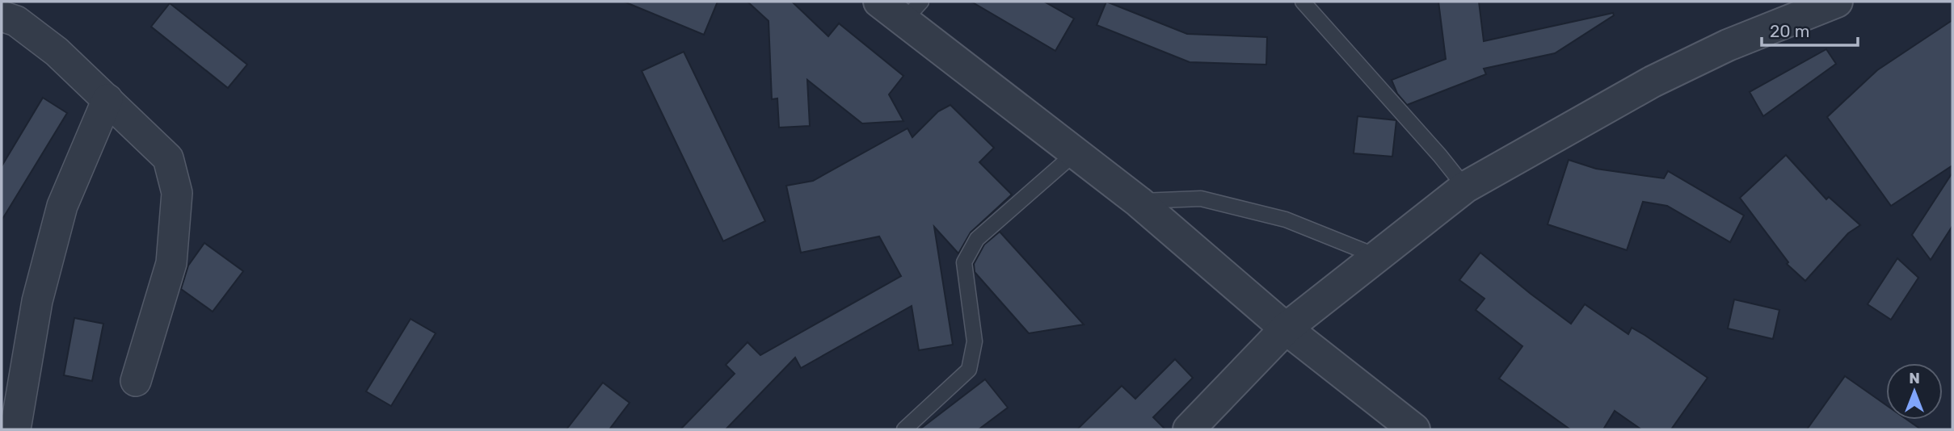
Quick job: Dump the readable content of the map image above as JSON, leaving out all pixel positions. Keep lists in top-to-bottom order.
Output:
{
  "scale_bar": "20 m",
  "north": "top"
}
